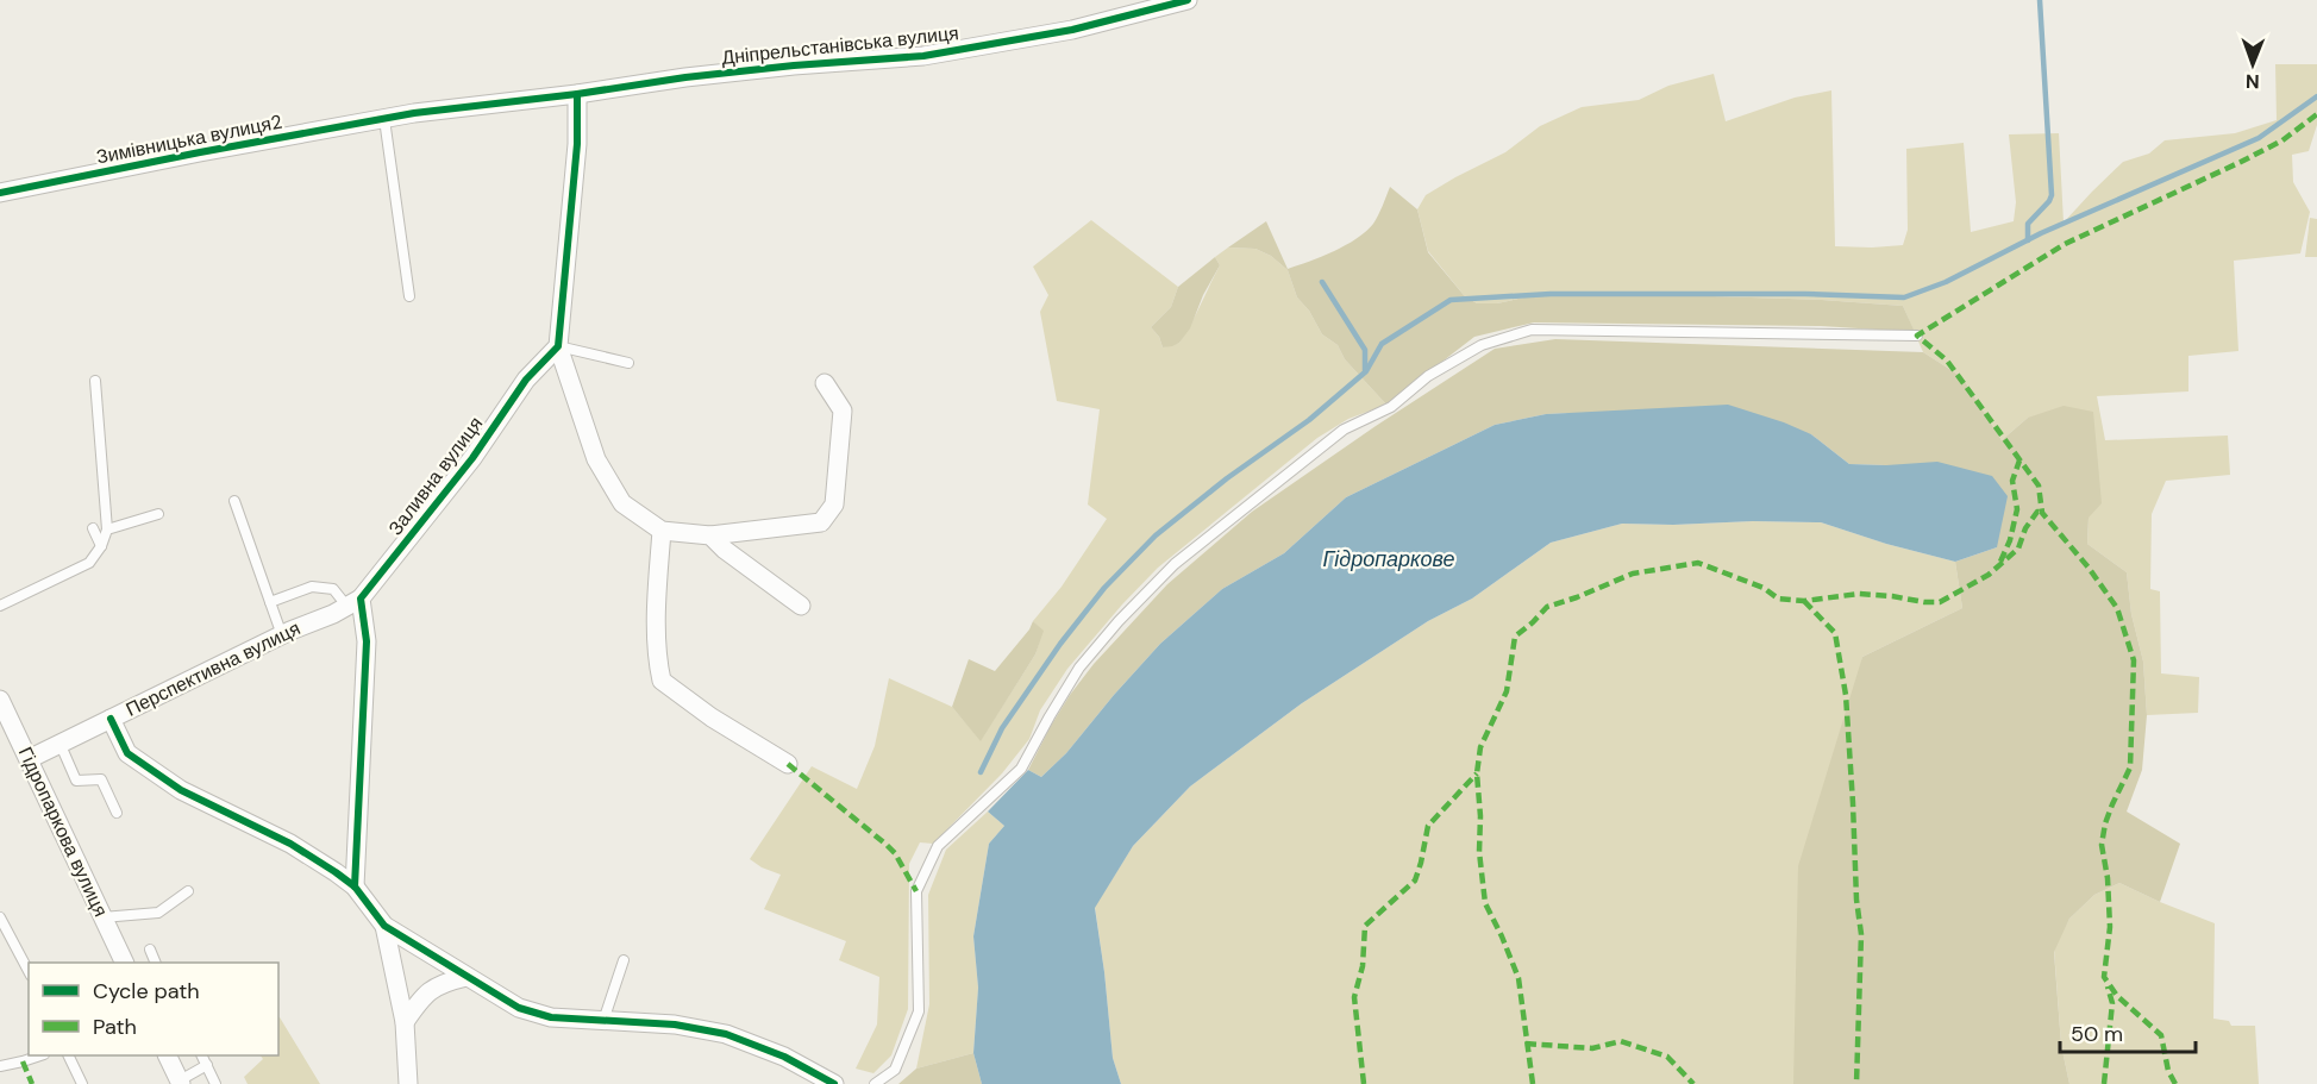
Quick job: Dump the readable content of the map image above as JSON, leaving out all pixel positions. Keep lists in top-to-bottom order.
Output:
{
  "streets": {
    "street": [
      "Дніпрельстанівська вулиця",
      "Зимівницька вулиця2",
      "Заливна вулиця",
      "Перспективна вулиця",
      "Гідропаркова вулиця"
    ]
  },
  "crossings": [
    ["Дніпрельстанівська вулиця", "Зимівницька вулиця2"],
    ["Заливна вулиця", "Перспективна вулиця"],
    ["Перспективна вулиця", "Гідропаркова вулиця"]
  ],
  "water": ["Гідропаркове"],
  "legend": ["Cycle path", "Path"],
  "scale_bar": "50 m",
  "north": "bottom"
}
